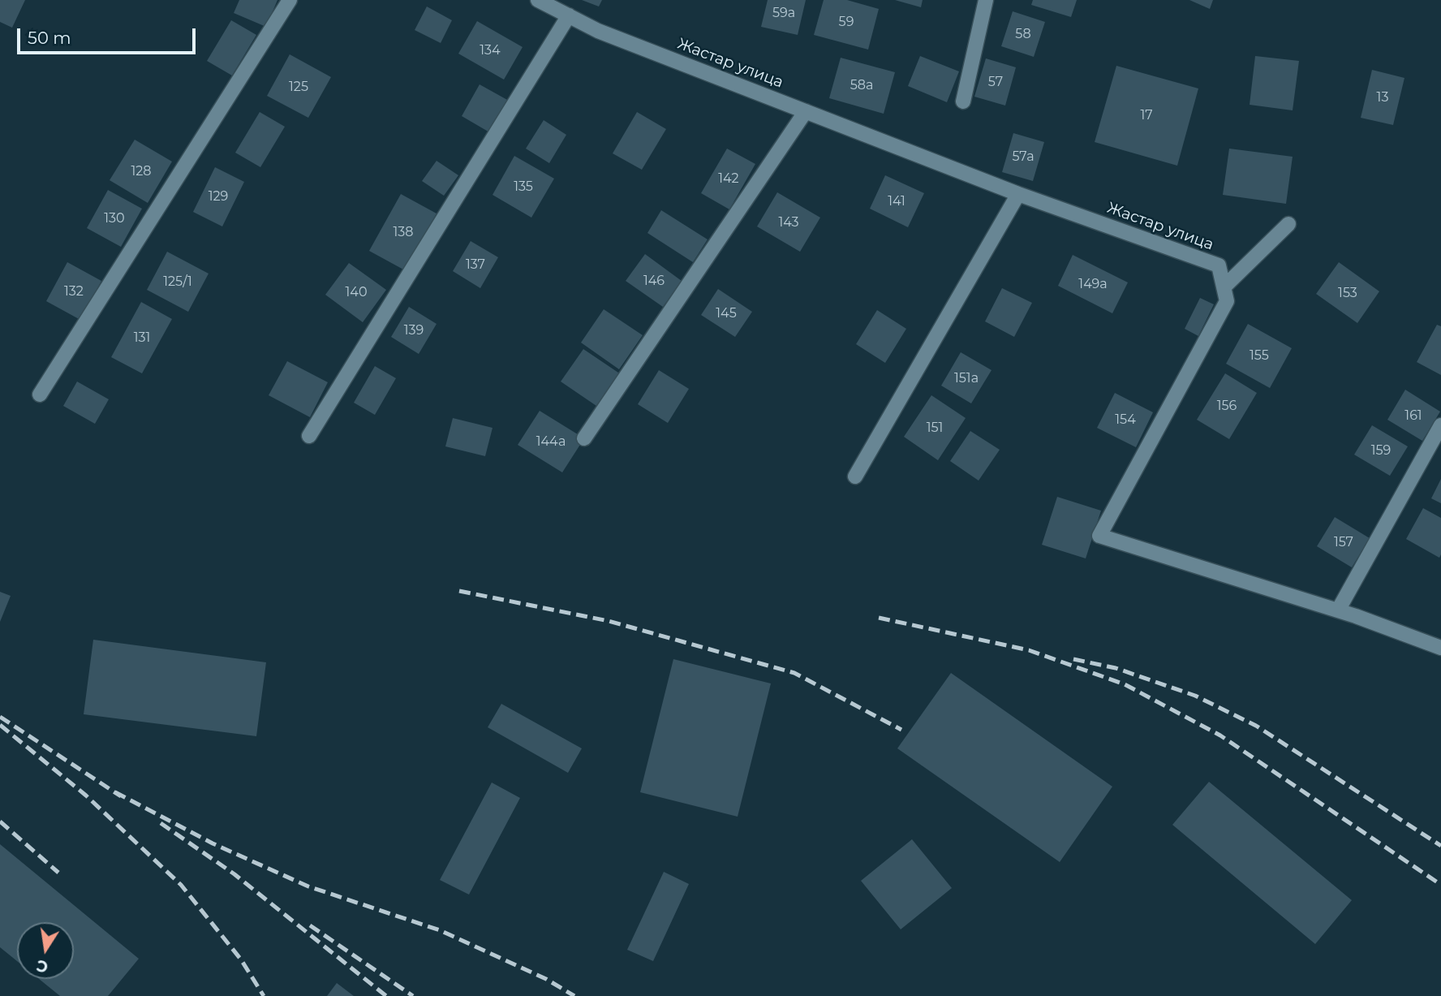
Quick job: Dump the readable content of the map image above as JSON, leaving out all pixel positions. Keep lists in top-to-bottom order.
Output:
{
  "streets": {
    "street": ["Жастар улица"]
  },
  "house_numbers": [
    "59а",
    "59",
    "58",
    "134",
    "57",
    "58а",
    "125",
    "13",
    "17",
    "57а",
    "128",
    "142",
    "135",
    "129",
    "141",
    "130",
    "143",
    "138",
    "137",
    "146",
    "125/1",
    "149а",
    "132",
    "140",
    "153",
    "145",
    "139",
    "131",
    "155",
    "151а",
    "156",
    "161",
    "154",
    "151",
    "144а",
    "159",
    "157"
  ],
  "scale_bar": "50 m",
  "north": "bottom"
}
